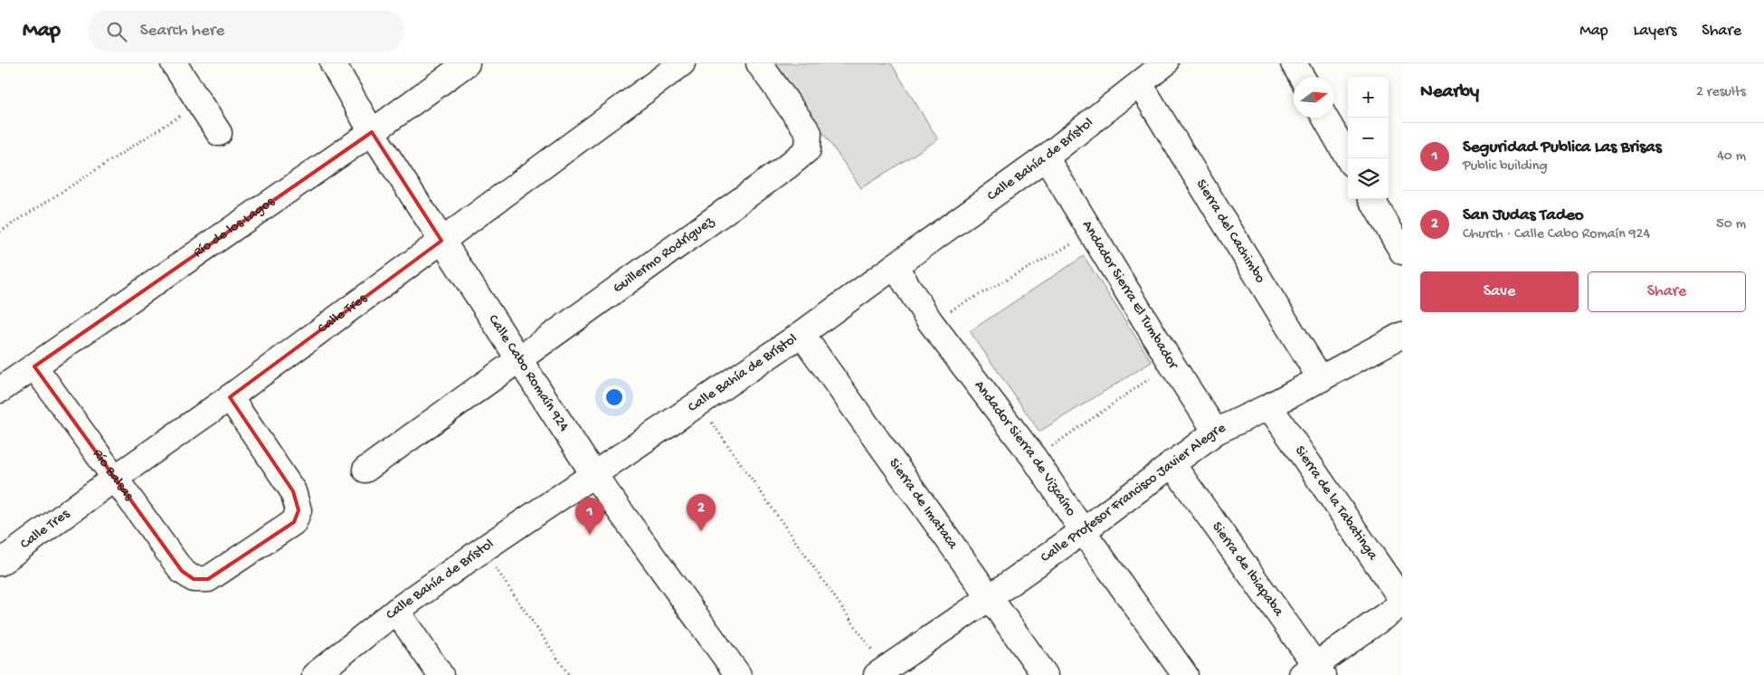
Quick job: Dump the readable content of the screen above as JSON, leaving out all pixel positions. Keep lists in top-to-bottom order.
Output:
{
  "streets": {
    "street": [
      "Calle Bahía de Brístol",
      "Río de los Lagos",
      "Sierra del Cachimbo",
      "Guillermo Rodríguez",
      "Andador Sierra El Tumbador",
      "Calle Tres",
      "Calle Cabo Romaín 924",
      "Andador Sierra de Vizcaíno",
      "Río Balsas",
      "Calle Profesor Francisco Javier Alegre",
      "Sierra de la Tabatinga",
      "Sierra de Imataca",
      "Sierra de Ibiapaba"
    ]
  },
  "crossings": [
    ["Calle Bahía de Brístol", "Sierra del Cachimbo"],
    ["Calle Bahía de Brístol", "Andador Sierra El Tumbador"],
    ["Calle Bahía de Brístol", "Calle Cabo Romaín 924"],
    ["Calle Bahía de Brístol", "Andador Sierra de Vizcaíno"],
    ["Calle Bahía de Brístol", "Sierra de Imataca"],
    ["Río de los Lagos", "Calle Cabo Romaín 924"],
    ["Río de los Lagos", "Río Balsas"],
    ["Sierra del Cachimbo", "Calle Profesor Francisco Javier Alegre"],
    ["Guillermo Rodríguez", "Calle Cabo Romaín 924"],
    ["Andador Sierra El Tumbador", "Calle Profesor Francisco Javier Alegre"],
    ["Calle Tres", "Calle Cabo Romaín 924"],
    ["Calle Tres", "Río Balsas"],
    ["Andador Sierra de Vizcaíno", "Calle Profesor Francisco Javier Alegre"],
    ["Calle Profesor Francisco Javier Alegre", "Sierra de la Tabatinga"],
    ["Calle Profesor Francisco Javier Alegre", "Sierra de Imataca"],
    ["Calle Profesor Francisco Javier Alegre", "Sierra de Ibiapaba"]
  ],
  "north": "right",
  "page": {
    "header": "Map",
    "search": "Search here",
    "nav": ["Map", "Layers", "Share"],
    "heading": ["Nearby", "2 results"],
    "map_buttons": ["+", "−"],
    "list": [
      {
        "mark": "1",
        "name": "Seguridad Publica Las Brisas",
        "note": "Public building",
        "value": "40 m"
      },
      {
        "mark": "2",
        "name": "San Judas Tadeo",
        "note": "Church · Calle Cabo Romaín 924",
        "value": "50 m"
      }
    ],
    "buttons": ["Save", "Share"],
    "pins": ["2", "1"]
  }
}
